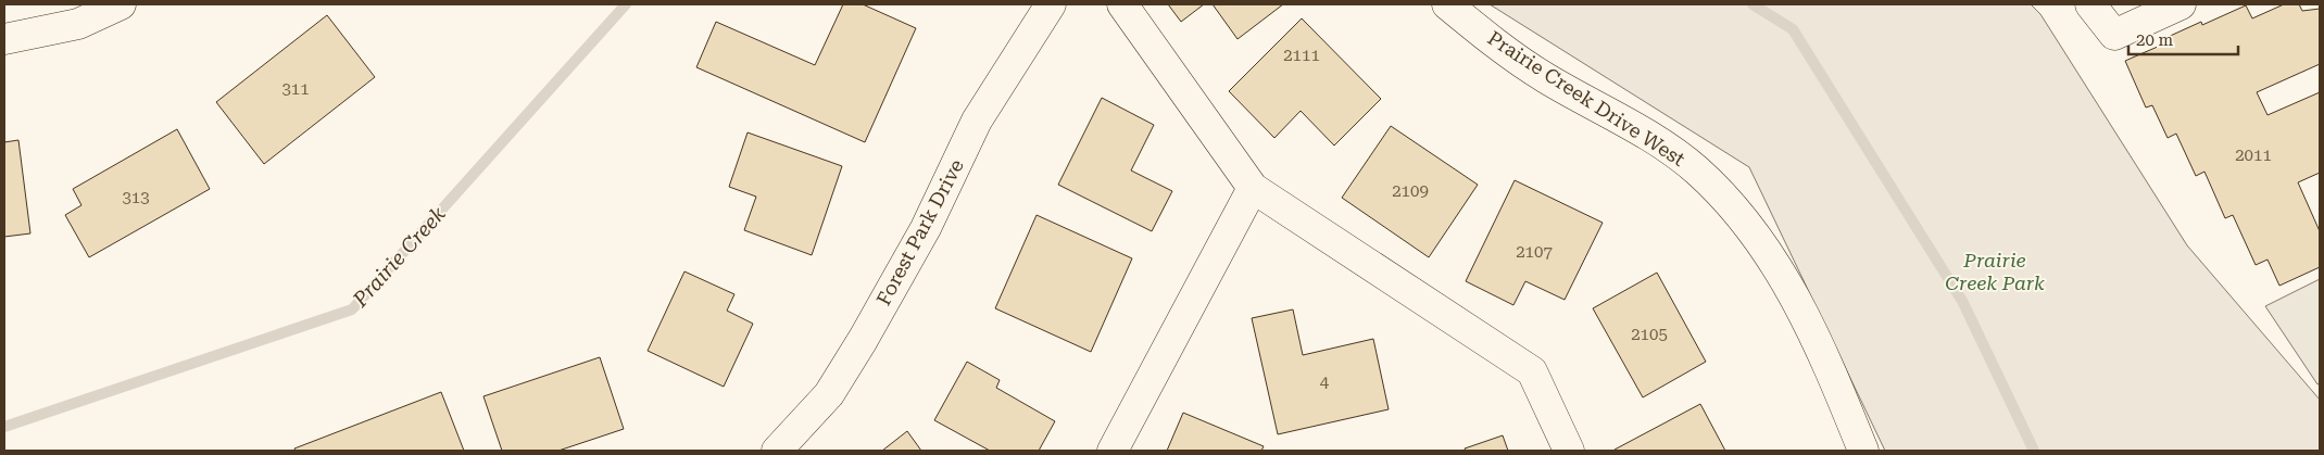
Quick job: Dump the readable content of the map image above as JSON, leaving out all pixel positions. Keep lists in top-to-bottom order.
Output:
{
  "streets": {
    "street": ["Prairie Creek Drive West", "Forest Park Drive"]
  },
  "water": ["Prairie Creek"],
  "parks": ["Prairie Creek Park"],
  "house_numbers": [
    "2111",
    "311",
    "2011",
    "2109",
    "313",
    "2107",
    "2105",
    "4"
  ],
  "scale_bar": "20 m"
}
